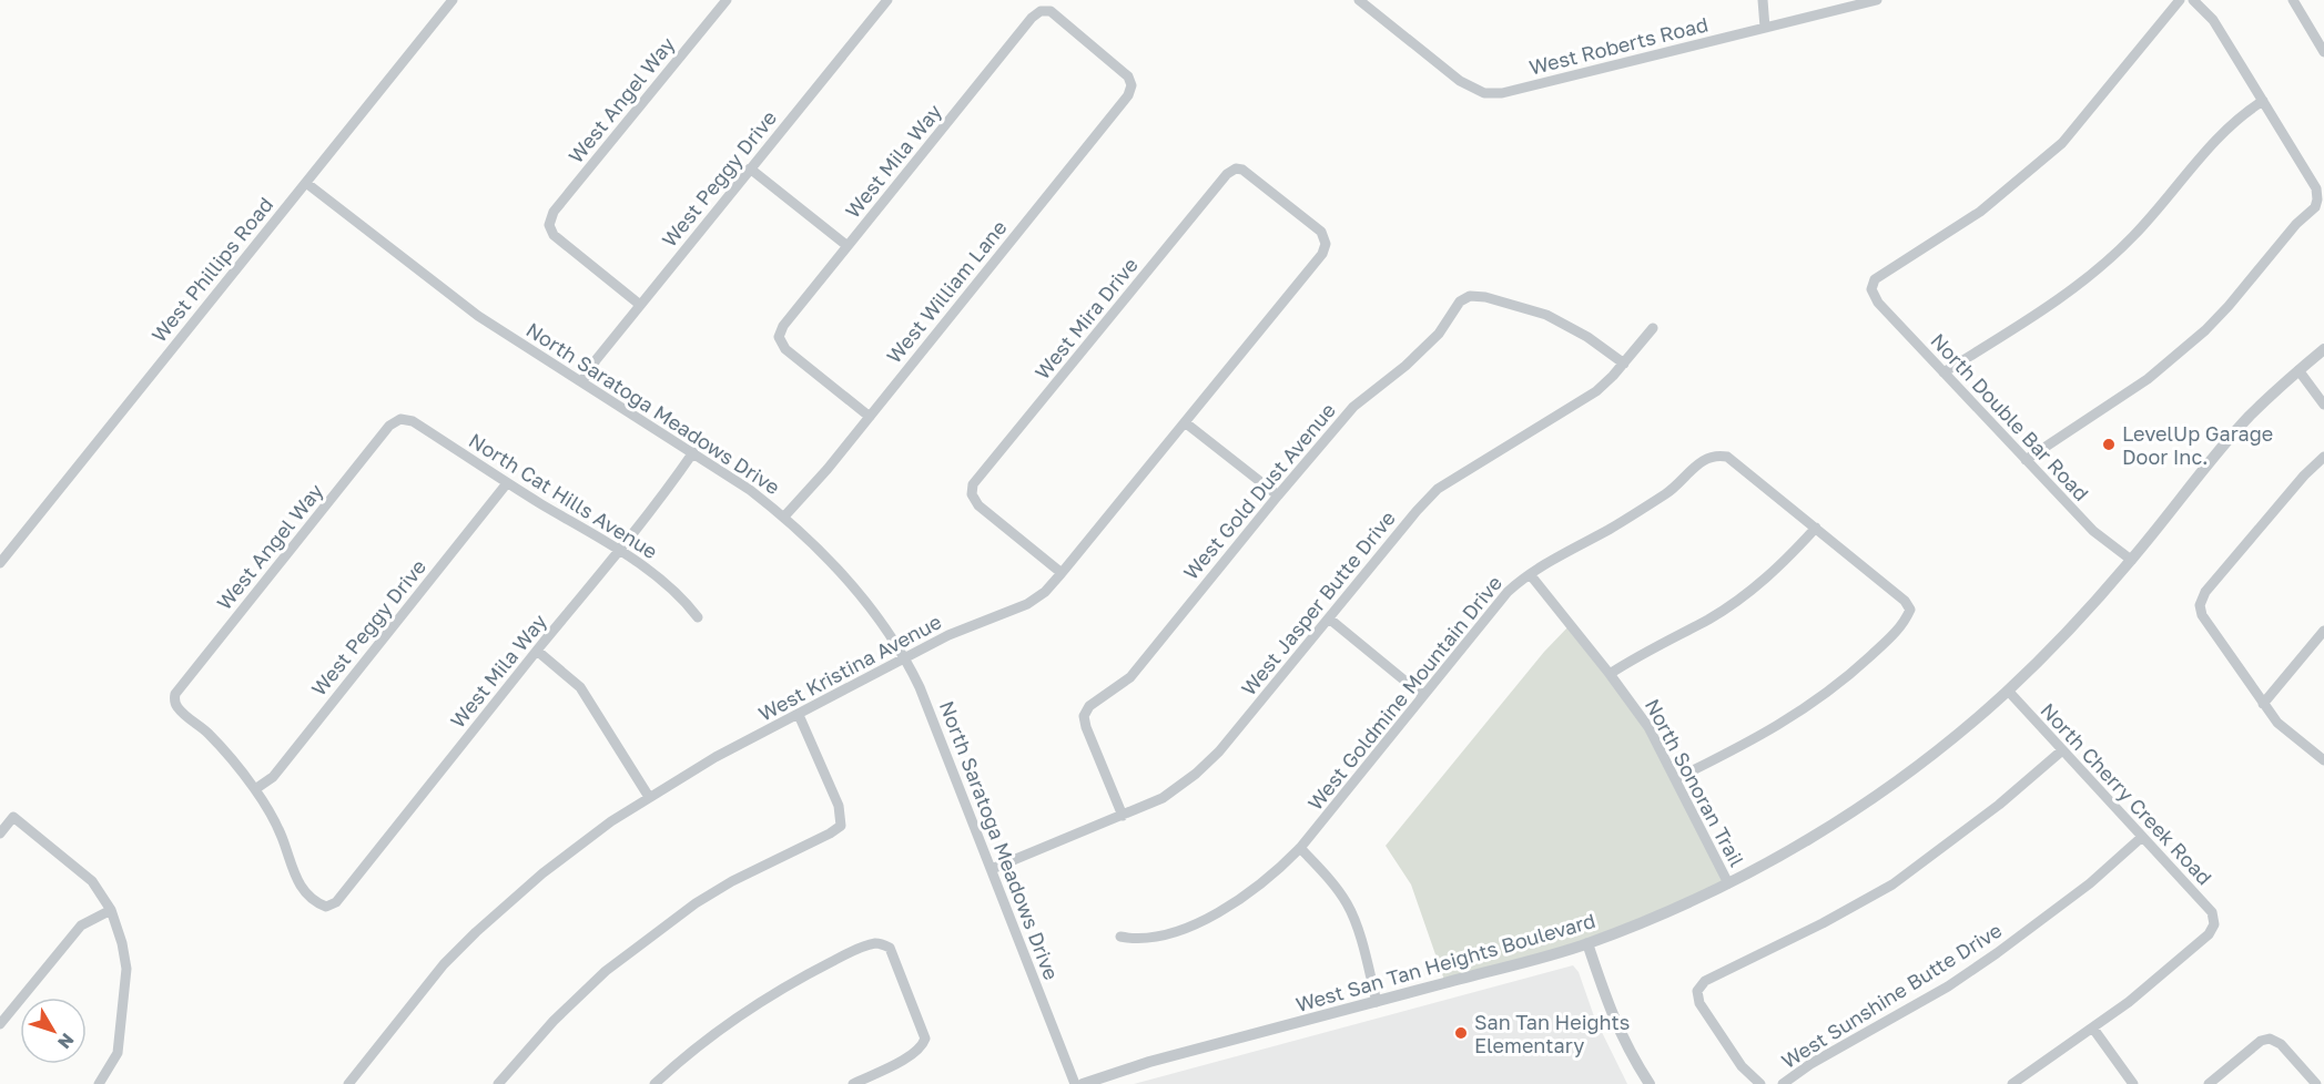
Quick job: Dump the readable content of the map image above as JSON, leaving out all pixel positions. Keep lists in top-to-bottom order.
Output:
{
  "streets": {
    "street": [
      "West Roberts Road",
      "West Angel Way",
      "West Mila Way",
      "West Peggy Drive",
      "West Phillips Road",
      "West William Lane",
      "West Mira Drive",
      "North Saratoga Meadows Drive",
      "North Double Bar Road",
      "West Gold Dust Avenue",
      "North Cat Hills Avenue",
      "West Jasper Butte Drive",
      "West Kristina Avenue",
      "West Goldmine Mountain Drive",
      "North Sonoran Trail",
      "North Cherry Creek Road",
      "West San Tan Heights Boulevard",
      "West Sunshine Butte Drive"
    ]
  },
  "crossings": [
    ["West Angel Way", "West Mila Way"],
    ["West Angel Way", "West Peggy Drive"],
    ["West Angel Way", "North Cat Hills Avenue"],
    ["West Mila Way", "West Peggy Drive"],
    ["West Mila Way", "West William Lane"],
    ["West Mila Way", "North Saratoga Meadows Drive"],
    ["West Mila Way", "North Cat Hills Avenue"],
    ["West Peggy Drive", "North Saratoga Meadows Drive"],
    ["West Peggy Drive", "North Cat Hills Avenue"],
    ["West Phillips Road", "North Saratoga Meadows Drive"],
    ["West William Lane", "North Saratoga Meadows Drive"],
    ["West Mira Drive", "West Kristina Avenue"],
    ["North Saratoga Meadows Drive", "West Jasper Butte Drive"],
    ["North Saratoga Meadows Drive", "West Kristina Avenue"],
    ["North Double Bar Road", "West San Tan Heights Boulevard"],
    ["West Gold Dust Avenue", "West Jasper Butte Drive"],
    ["West Goldmine Mountain Drive", "North Sonoran Trail"],
    ["North Sonoran Trail", "West San Tan Heights Boulevard"],
    ["North Cherry Creek Road", "West San Tan Heights Boulevard"],
    ["North Cherry Creek Road", "West Sunshine Butte Drive"]
  ],
  "places": ["LevelUp Garage Door Inc.", "San Tan Heights Elementary"],
  "north": "bottom right"
}
